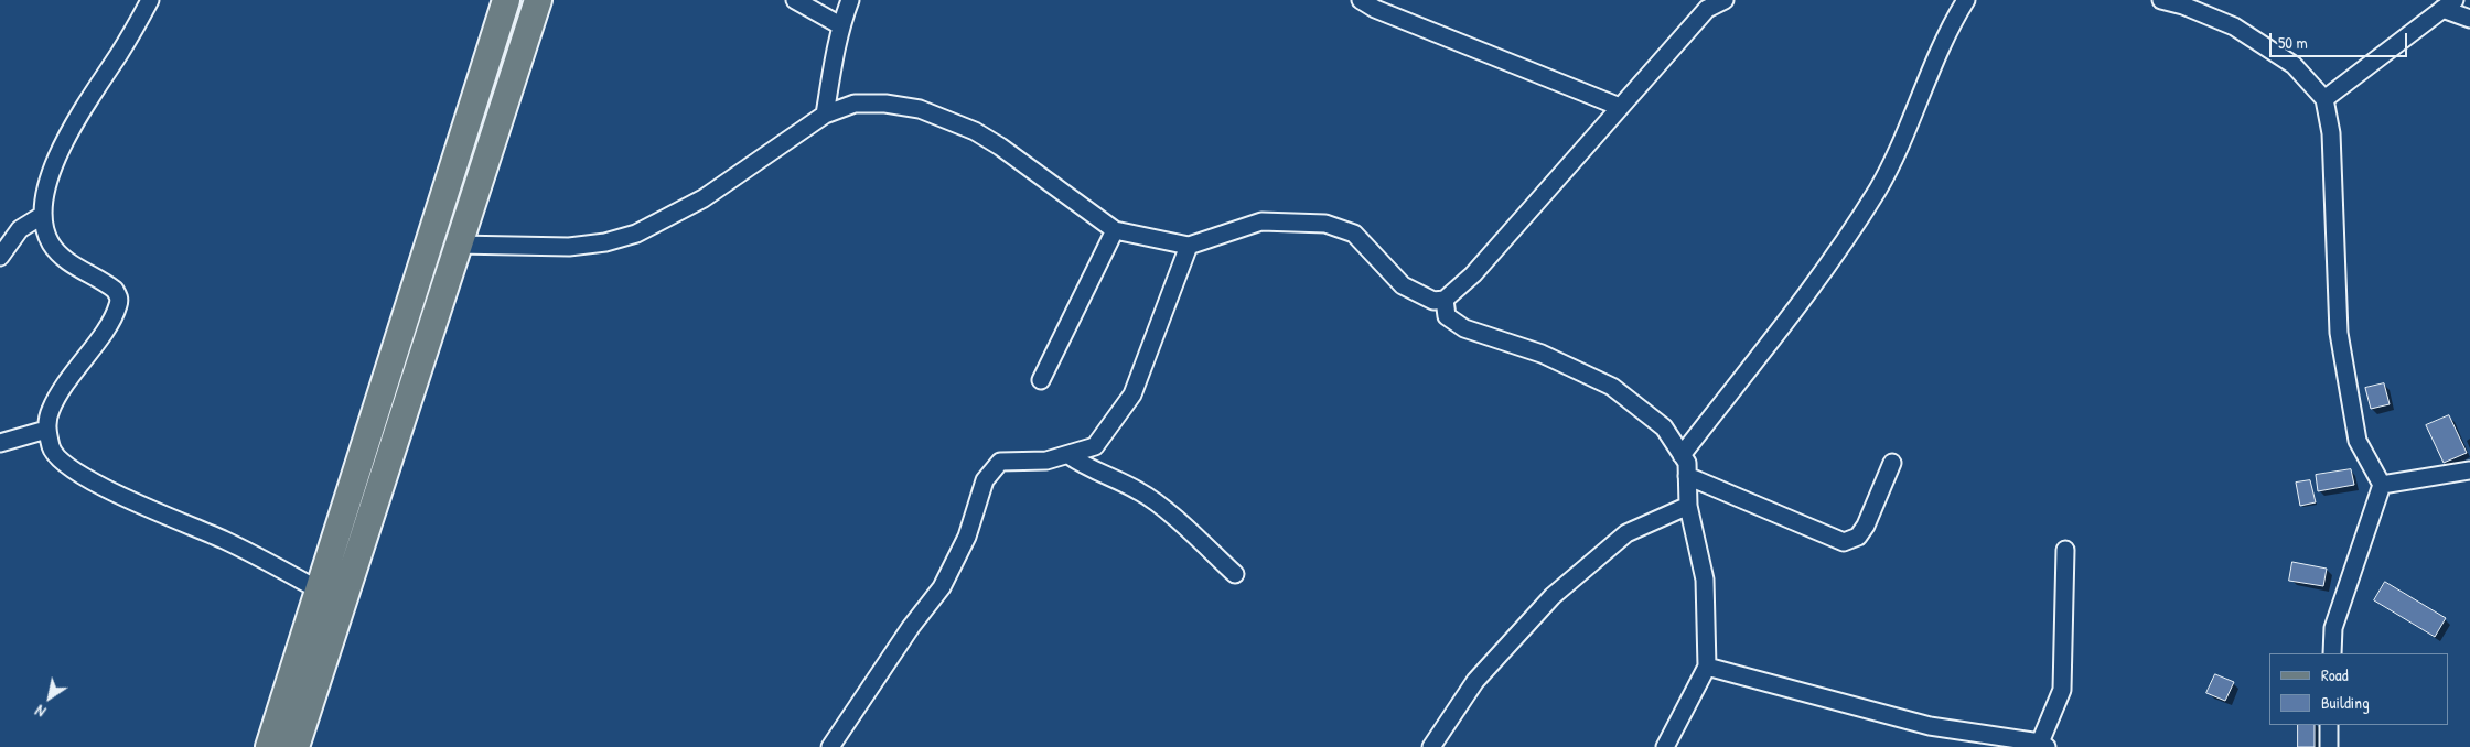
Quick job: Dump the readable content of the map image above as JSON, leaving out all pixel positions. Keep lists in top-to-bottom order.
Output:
{
  "legend": ["Road", "Building"],
  "scale_bar": "50 m",
  "north": "bottom left"
}
